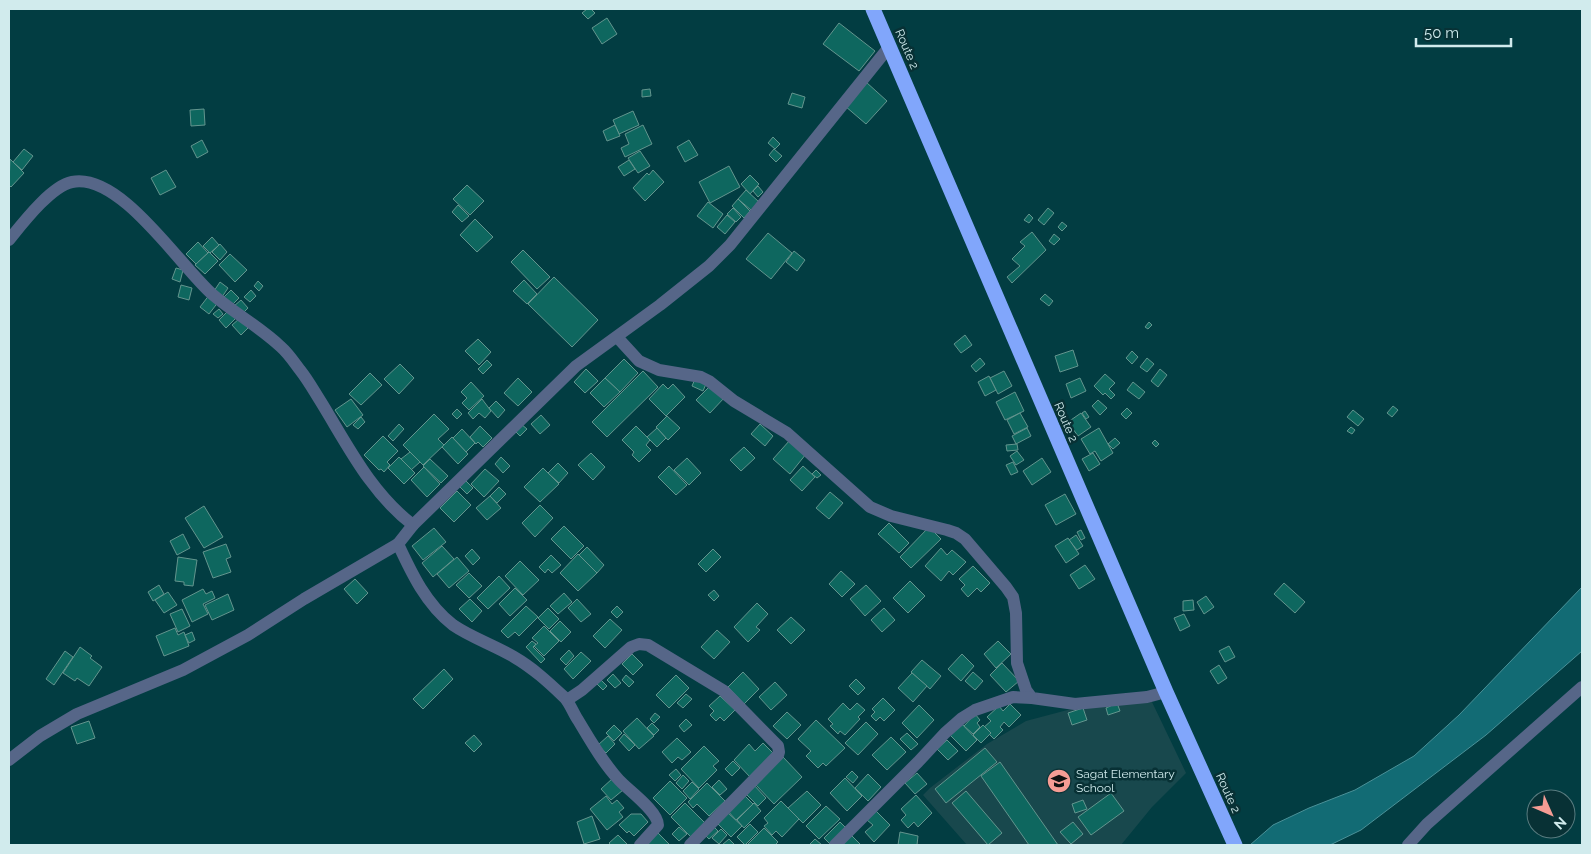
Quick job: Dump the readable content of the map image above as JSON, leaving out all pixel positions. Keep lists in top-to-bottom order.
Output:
{
  "streets": {
    "highway": ["Route 2"]
  },
  "places": {
    "school or university": ["Sagat Elementary School"]
  },
  "scale_bar": "50 m",
  "north": "bottom right"
}
